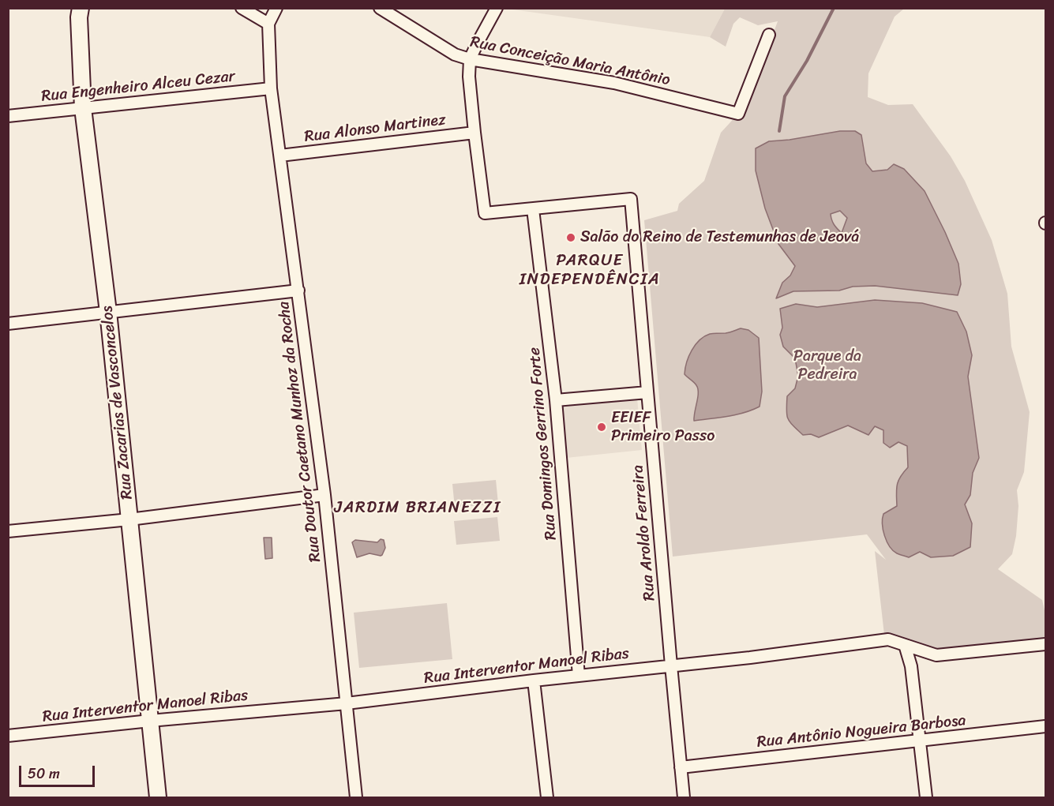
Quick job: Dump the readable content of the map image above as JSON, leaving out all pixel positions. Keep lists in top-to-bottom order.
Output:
{
  "streets": {
    "street": [
      "Rua Conceição Maria Antônio",
      "Rua Engenheiro Alceu Cezar",
      "Rua Alonso Martinez",
      "Rua Zacarias de Vasconcelos",
      "Rua Doutor Caetano Munhoz da Rocha",
      "Rua Domingos Gerrino Forte",
      "Rua Aroldo Ferreira",
      "Rua Interventor Manoel Ribas",
      "Rua Antônio Nogueira Barbosa"
    ]
  },
  "crossings": [
    ["Rua Engenheiro Alceu Cezar", "Rua Zacarias de Vasconcelos"],
    ["Rua Engenheiro Alceu Cezar", "Rua Doutor Caetano Munhoz da Rocha"],
    ["Rua Alonso Martinez", "Rua Doutor Caetano Munhoz da Rocha"],
    ["Rua Zacarias de Vasconcelos", "Rua Interventor Manoel Ribas"],
    ["Rua Doutor Caetano Munhoz da Rocha", "Rua Interventor Manoel Ribas"],
    ["Rua Domingos Gerrino Forte", "Rua Aroldo Ferreira"],
    ["Rua Domingos Gerrino Forte", "Rua Interventor Manoel Ribas"],
    ["Rua Aroldo Ferreira", "Rua Interventor Manoel Ribas"],
    ["Rua Aroldo Ferreira", "Rua Antônio Nogueira Barbosa"]
  ],
  "districts": ["PARQUE INDEPENDÊNCIA", "JARDIM BRIANEZZI"],
  "parks": ["Parque da Pedreira"],
  "places": ["Salão do Reino de Testemunhas de Jeová", "EEIEF Primeiro Passo"],
  "scale_bar": "50 m"
}
